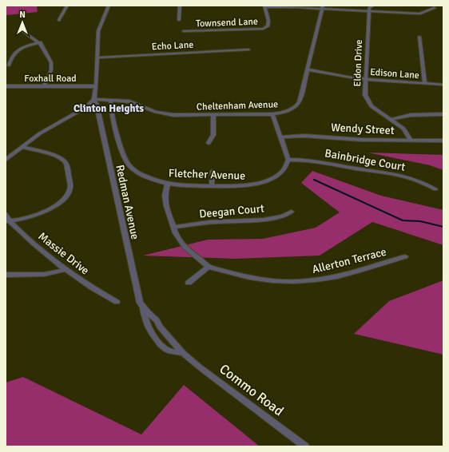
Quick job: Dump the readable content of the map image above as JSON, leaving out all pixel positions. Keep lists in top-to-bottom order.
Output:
{
  "streets": {
    "street": [
      "Townsend Lane",
      "Echo Lane",
      "Eldon Drive",
      "Edison Lane",
      "Foxhall Road",
      "Cheltenham Avenue",
      "Wendy Street",
      "Bainbridge Court",
      "Fletcher Avenue",
      "Redman Avenue",
      "Deegan Court",
      "Massie Drive",
      "Allerton Terrace",
      "Commo Road"
    ]
  },
  "crossings": [
    ["Eldon Drive", "Edison Lane"],
    ["Eldon Drive", "Wendy Street"],
    ["Edison Lane", "Cheltenham Avenue"],
    ["Cheltenham Avenue", "Fletcher Avenue"],
    ["Cheltenham Avenue", "Redman Avenue"],
    ["Bainbridge Court", "Fletcher Avenue"],
    ["Fletcher Avenue", "Allerton Terrace"],
    ["Redman Avenue", "Commo Road"],
    ["Deegan Court", "Allerton Terrace"]
  ],
  "districts": ["Clinton Heights"],
  "north": "top"
}
